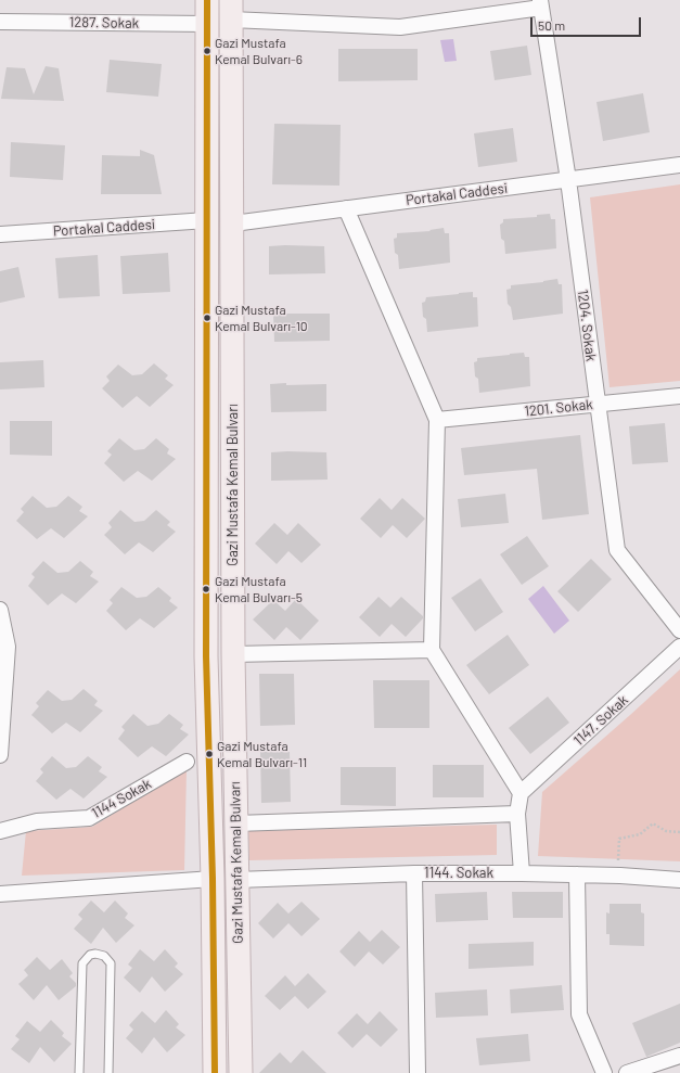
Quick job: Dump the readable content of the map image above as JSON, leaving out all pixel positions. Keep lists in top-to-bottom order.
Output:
{
  "streets": {
    "main road": ["Gazi Mustafa Kemal Bulvarı"],
    "street": [
      "1287. Sokak",
      "Portakal Caddesi",
      "1204. Sokak",
      "1201. Sokak",
      "1147. Sokak",
      "1144 Sokak",
      "1144. Sokak"
    ]
  },
  "crossings": [
    ["1287. Sokak", "Gazi Mustafa Kemal Bulvarı"],
    ["Portakal Caddesi", "1204. Sokak"],
    ["Portakal Caddesi", "Gazi Mustafa Kemal Bulvarı"],
    ["1204. Sokak", "1201. Sokak"],
    ["Gazi Mustafa Kemal Bulvarı", "1144. Sokak"]
  ],
  "places": [
    "Gazi Mustafa Kemal Bulvarı-6",
    "Gazi Mustafa Kemal Bulvarı-10",
    "Gazi Mustafa Kemal Bulvarı-5",
    "Gazi Mustafa Kemal Bulvarı-11"
  ],
  "scale_bar": "50 m"
}
